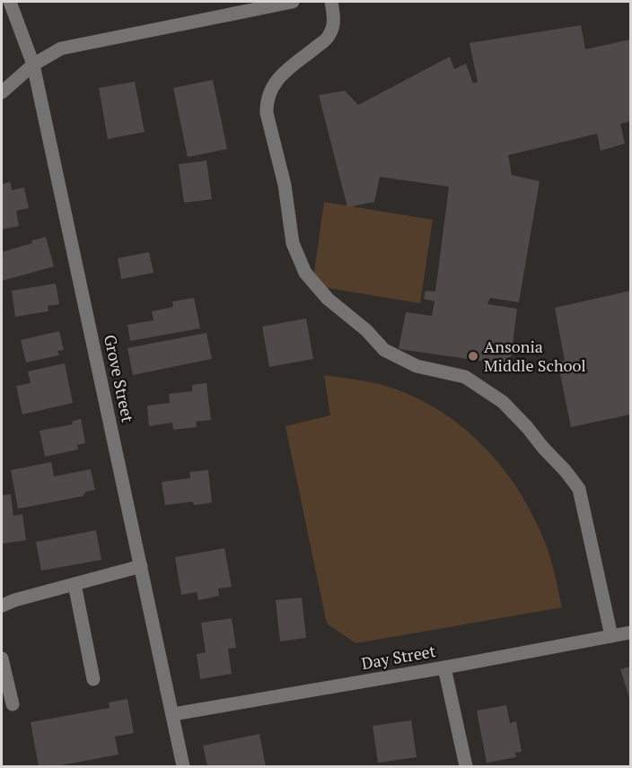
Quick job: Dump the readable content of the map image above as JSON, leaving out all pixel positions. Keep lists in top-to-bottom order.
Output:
{
  "streets": {
    "street": ["Grove Street", "Day Street"]
  },
  "crossings": [
    ["Grove Street", "Day Street"]
  ],
  "places": ["Ansonia Middle School"]
}
